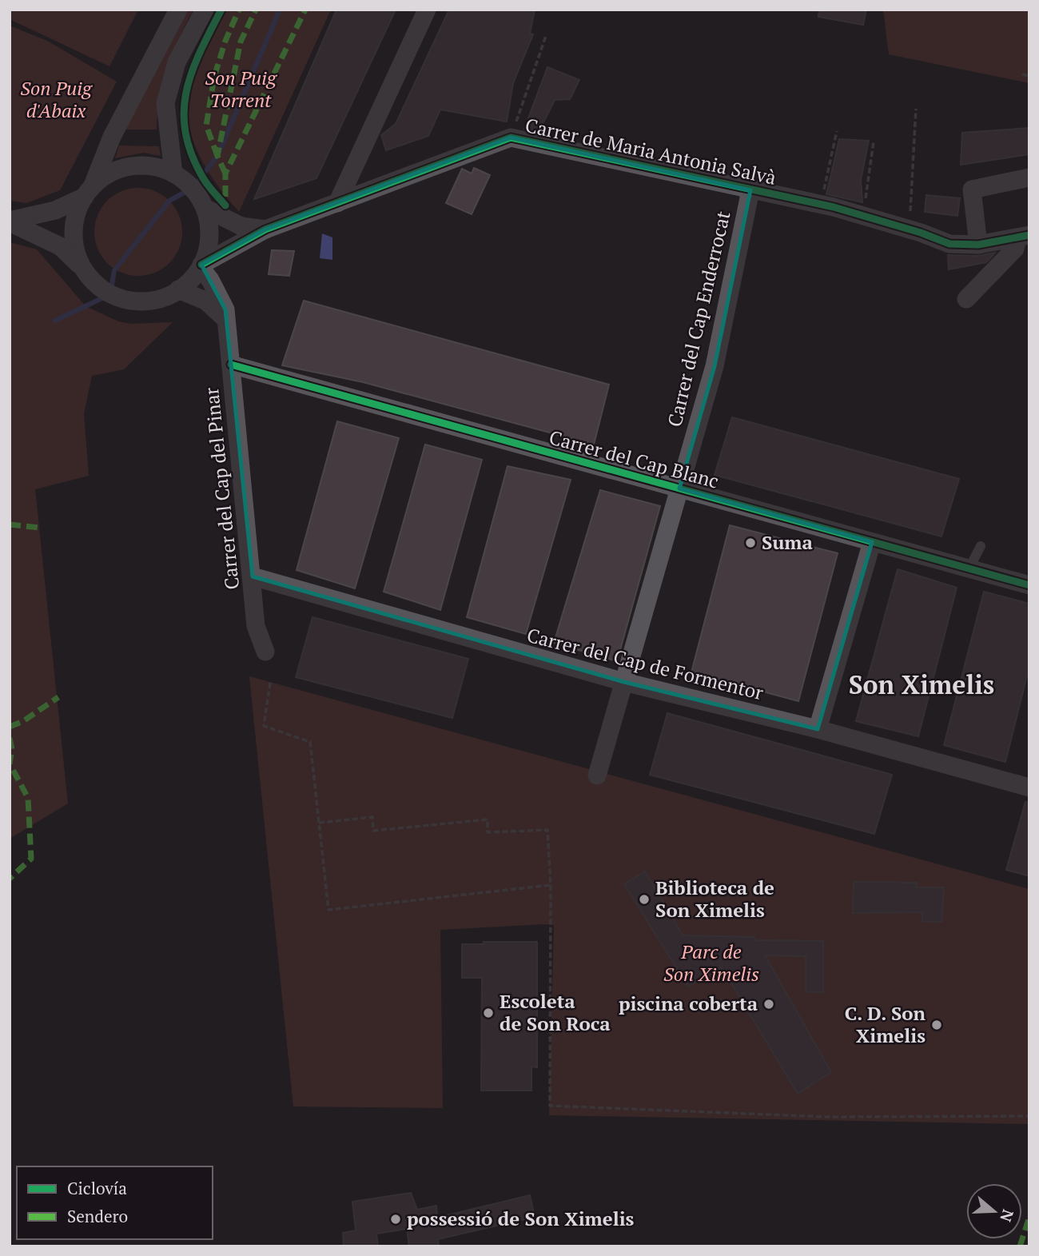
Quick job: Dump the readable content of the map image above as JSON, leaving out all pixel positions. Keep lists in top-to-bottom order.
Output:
{
  "streets": {
    "street": [
      "Carrer de Maria Antonia Salvà",
      "Carrer del Cap Enderrocat",
      "Carrer del Cap Blanc",
      "Carrer del Cap del Pinar",
      "Carrer del Cap de Formentor"
    ]
  },
  "crossings": [
    ["Carrer de Maria Antonia Salvà", "Carrer del Cap Enderrocat"],
    ["Carrer de Maria Antonia Salvà", "Carrer del Cap del Pinar"],
    ["Carrer del Cap Enderrocat", "Carrer del Cap Blanc"],
    ["Carrer del Cap Enderrocat", "Carrer del Cap de Formentor"],
    ["Carrer del Cap Blanc", "Carrer del Cap del Pinar"],
    ["Carrer del Cap del Pinar", "Carrer del Cap de Formentor"]
  ],
  "districts": ["Son Ximelis"],
  "parks": ["Son Puig Torrent", "Son Puig d'Abaix", "Parc de Son Ximelis"],
  "places": [
    "Suma",
    "Biblioteca de Son Ximelis",
    "piscina coberta",
    "Escoleta de Son Roca",
    "C. D. Son Ximelis",
    "possessió de Son Ximelis"
  ],
  "legend": ["Ciclovía", "Sendero"],
  "north": "right"
}
